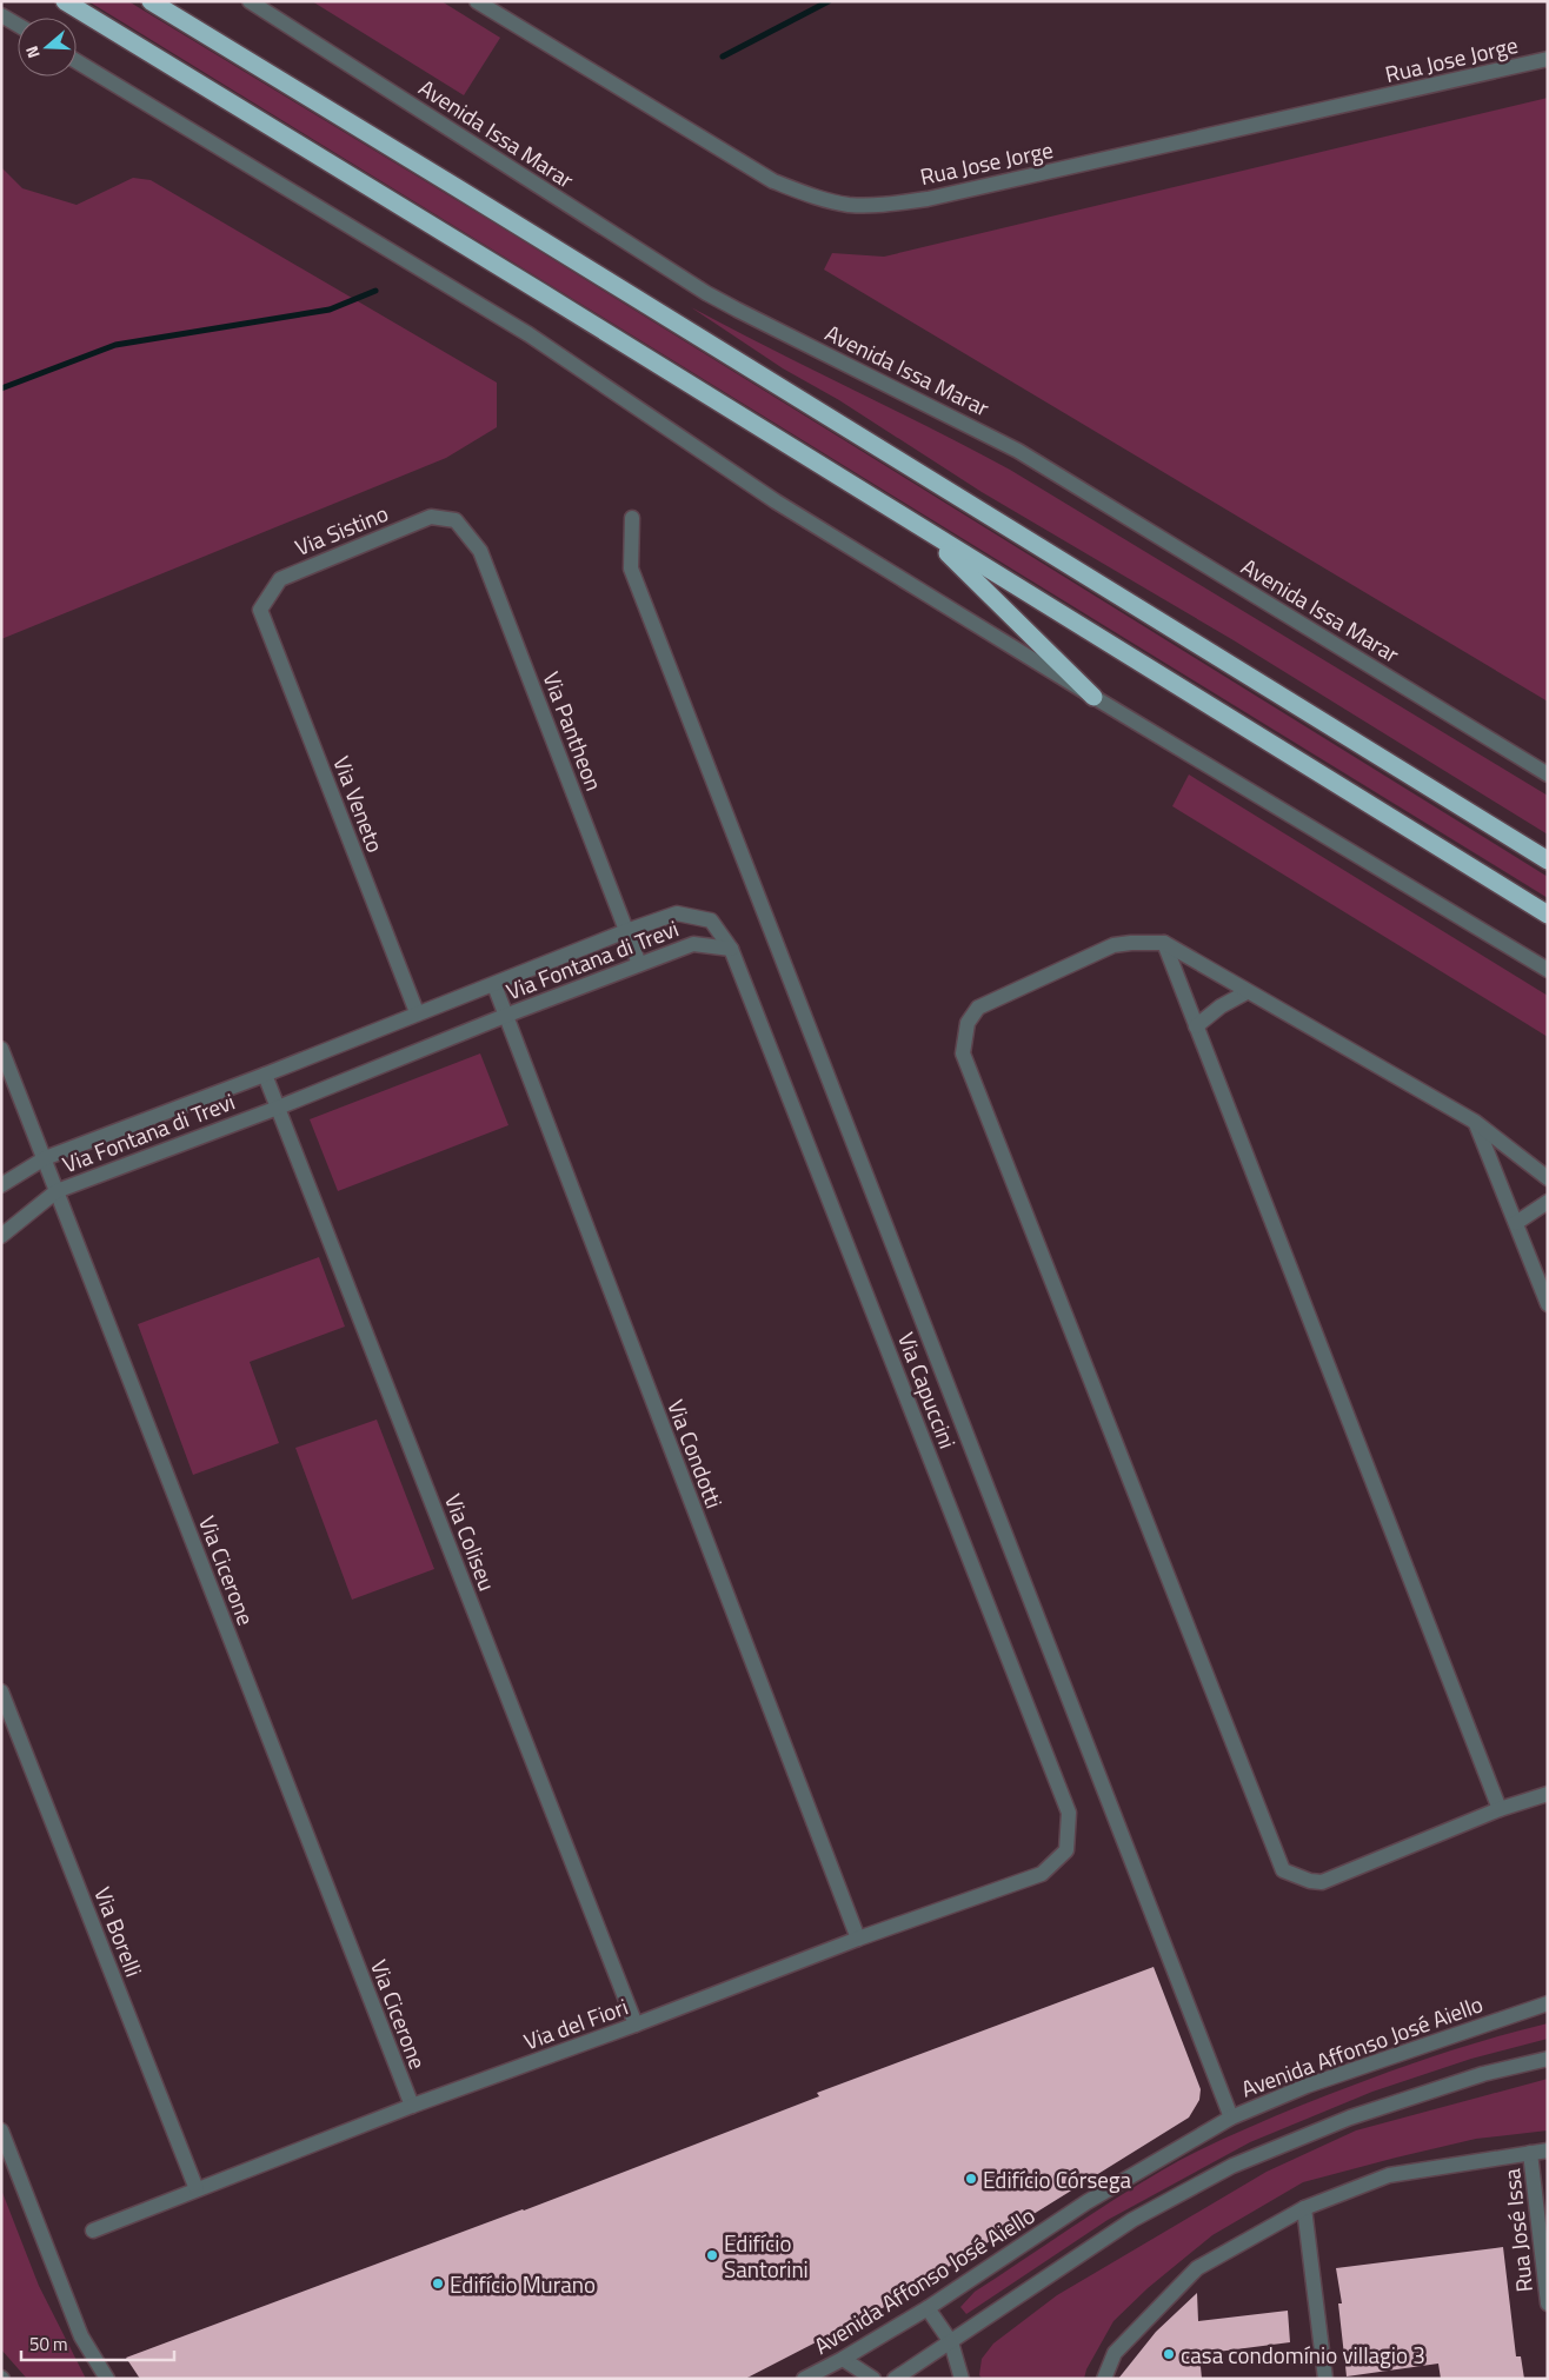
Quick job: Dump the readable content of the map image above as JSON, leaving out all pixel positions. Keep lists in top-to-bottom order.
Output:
{
  "streets": {
    "street": [
      "Rua Jose Jorge",
      "Avenida Issa Marar",
      "Via Sistino",
      "Via Pantheon",
      "Via Veneto",
      "Via Fontana di Trevi",
      "Via Capuccini",
      "Via Condotti",
      "Via Coliseu",
      "Via Cicerone",
      "Via Borelli",
      "Via del Fiori",
      "Avenida Affonso José Aiello",
      "Rua José Issa"
    ]
  },
  "crossings": [
    ["Via Sistino", "Via Pantheon"],
    ["Via Sistino", "Via Veneto"],
    ["Via Pantheon", "Via Fontana di Trevi"],
    ["Via Veneto", "Via Fontana di Trevi"],
    ["Via Fontana di Trevi", "Via Capuccini"],
    ["Via Fontana di Trevi", "Via Condotti"],
    ["Via Fontana di Trevi", "Via Coliseu"],
    ["Via Fontana di Trevi", "Via Cicerone"],
    ["Via Capuccini", "Via del Fiori"],
    ["Via Condotti", "Via del Fiori"],
    ["Via Coliseu", "Via del Fiori"],
    ["Via Cicerone", "Via del Fiori"],
    ["Via Borelli", "Via del Fiori"]
  ],
  "places": [
    "Edifício Córsega",
    "Edifício Santorini",
    "Edifício Murano",
    "casa condomínio villagio 3"
  ],
  "scale_bar": "50 m",
  "north": "left"
}
